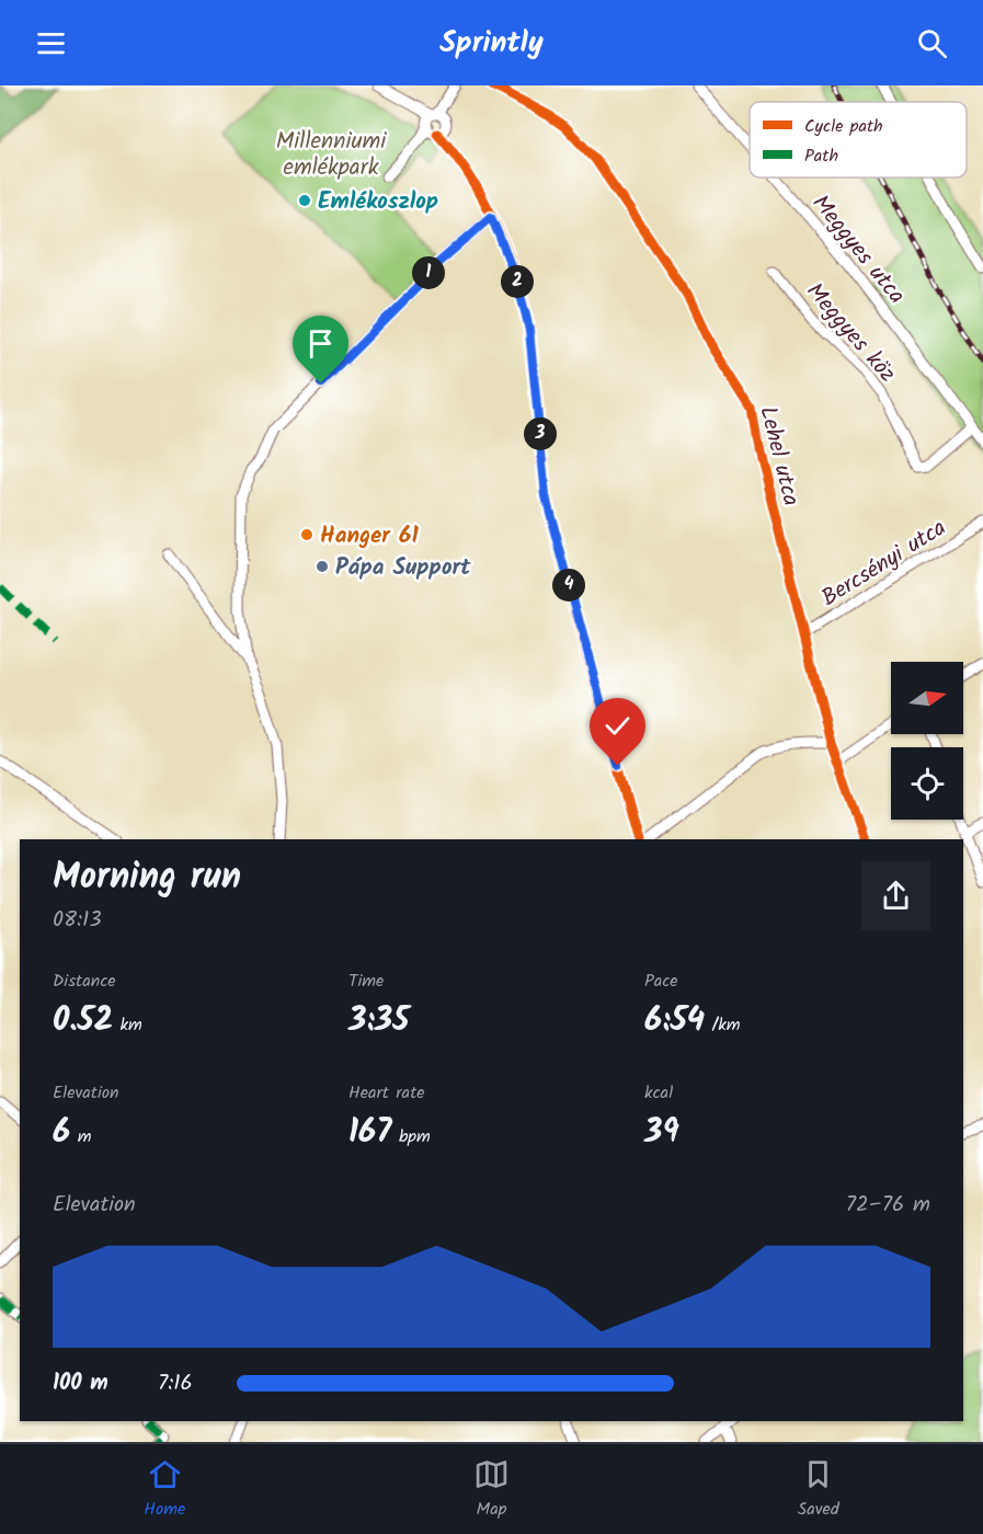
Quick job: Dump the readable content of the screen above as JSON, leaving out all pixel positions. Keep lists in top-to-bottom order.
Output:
{
  "streets": {
    "street": [
      "Meggyes utca",
      "Meggyes köz",
      "Lehel utca",
      "Bercsényi utca"
    ]
  },
  "crossings": [
    ["Meggyes utca", "Meggyes köz"],
    ["Lehel utca", "Bercsényi utca"]
  ],
  "parks": ["Millenniumi emlékpark"],
  "places": ["Emlékoszlop", "Hanger 61", "Pápa Support"],
  "legend": ["Cycle path", "Path"],
  "north": "right",
  "page": {
    "header": "Sprintly",
    "pins": [
      "1",
      "2",
      "3",
      "4"
    ],
    "heading": ["Morning run", "08:13"],
    "stats": [
      ["Distance", "0.52 km"],
      ["Time", "3:35"],
      ["Pace", "6:54 /km"],
      ["Elevation", "6 m"],
      ["Heart rate", "167 bpm"],
      ["kcal", "39"]
    ],
    "chart": ["Elevation", "72–76 m"],
    "list": [
      {
        "name": "100 m",
        "note": "7:16"
      }
    ],
    "tabs": ["Home", "Map", "Saved"]
  }
}
